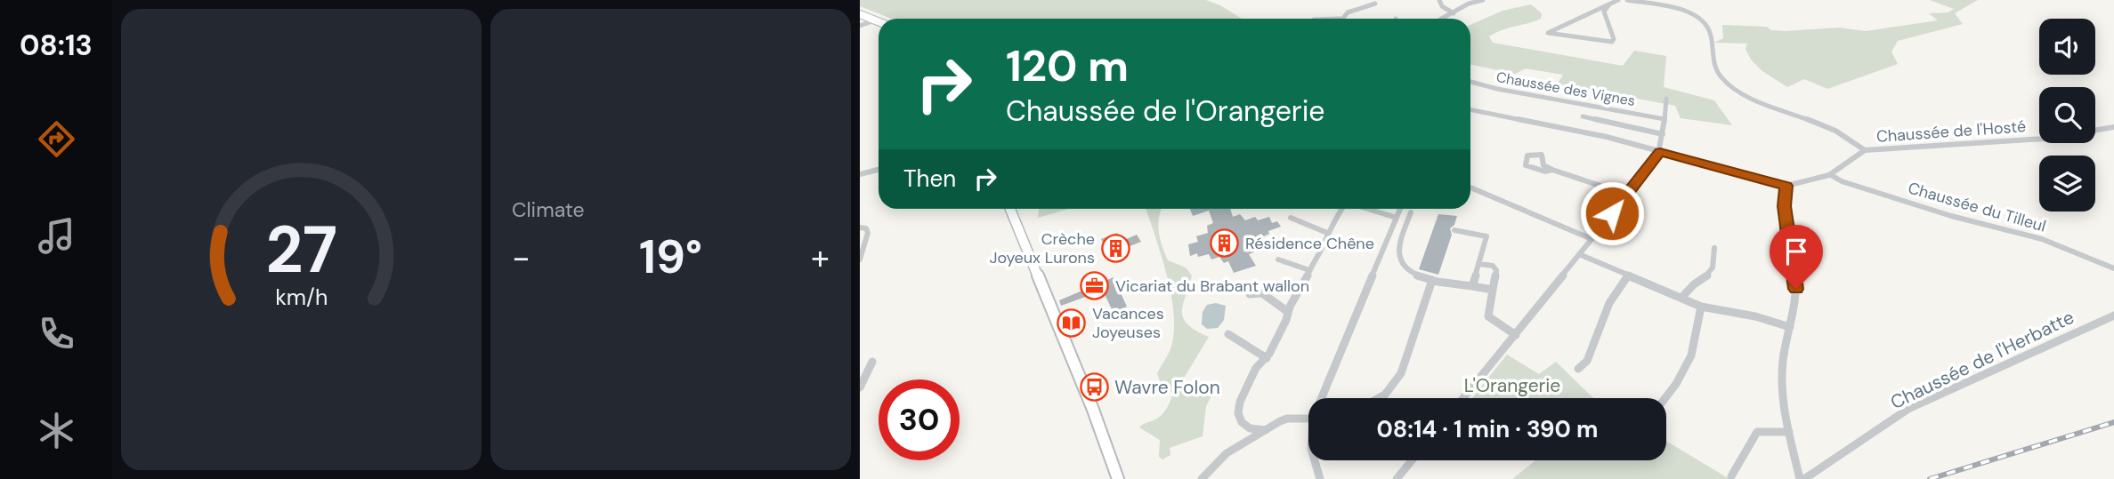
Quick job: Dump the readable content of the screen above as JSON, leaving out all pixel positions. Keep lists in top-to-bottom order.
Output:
{
  "streets": {
    "street": [
      "Chaussée des Vignes",
      "Chaussée de l'Hosté",
      "Chaussée du Tilleul",
      "Chaussée de l'Herbatte"
    ]
  },
  "parks": ["L'Orangerie"],
  "places": {
    "building": ["Résidence Chêne", "Crèche Joyeux Lurons"],
    "office": ["Vicariat du Brabant wallon"],
    "library": ["Vacances Joyeuses"],
    "bus stop": ["Wavre Folon"]
  },
  "page": {
    "tabs": "08:13",
    "tile": "Climate",
    "turn": ["120 m", "Chaussée de l'Orangerie"],
    "then": "Then",
    "heat": ["−", "19°", "+"],
    "limit": "30",
    "trip": "08:14 · 1 min · 390 m",
    "gauge": ["27", "km/h"]
  }
}
